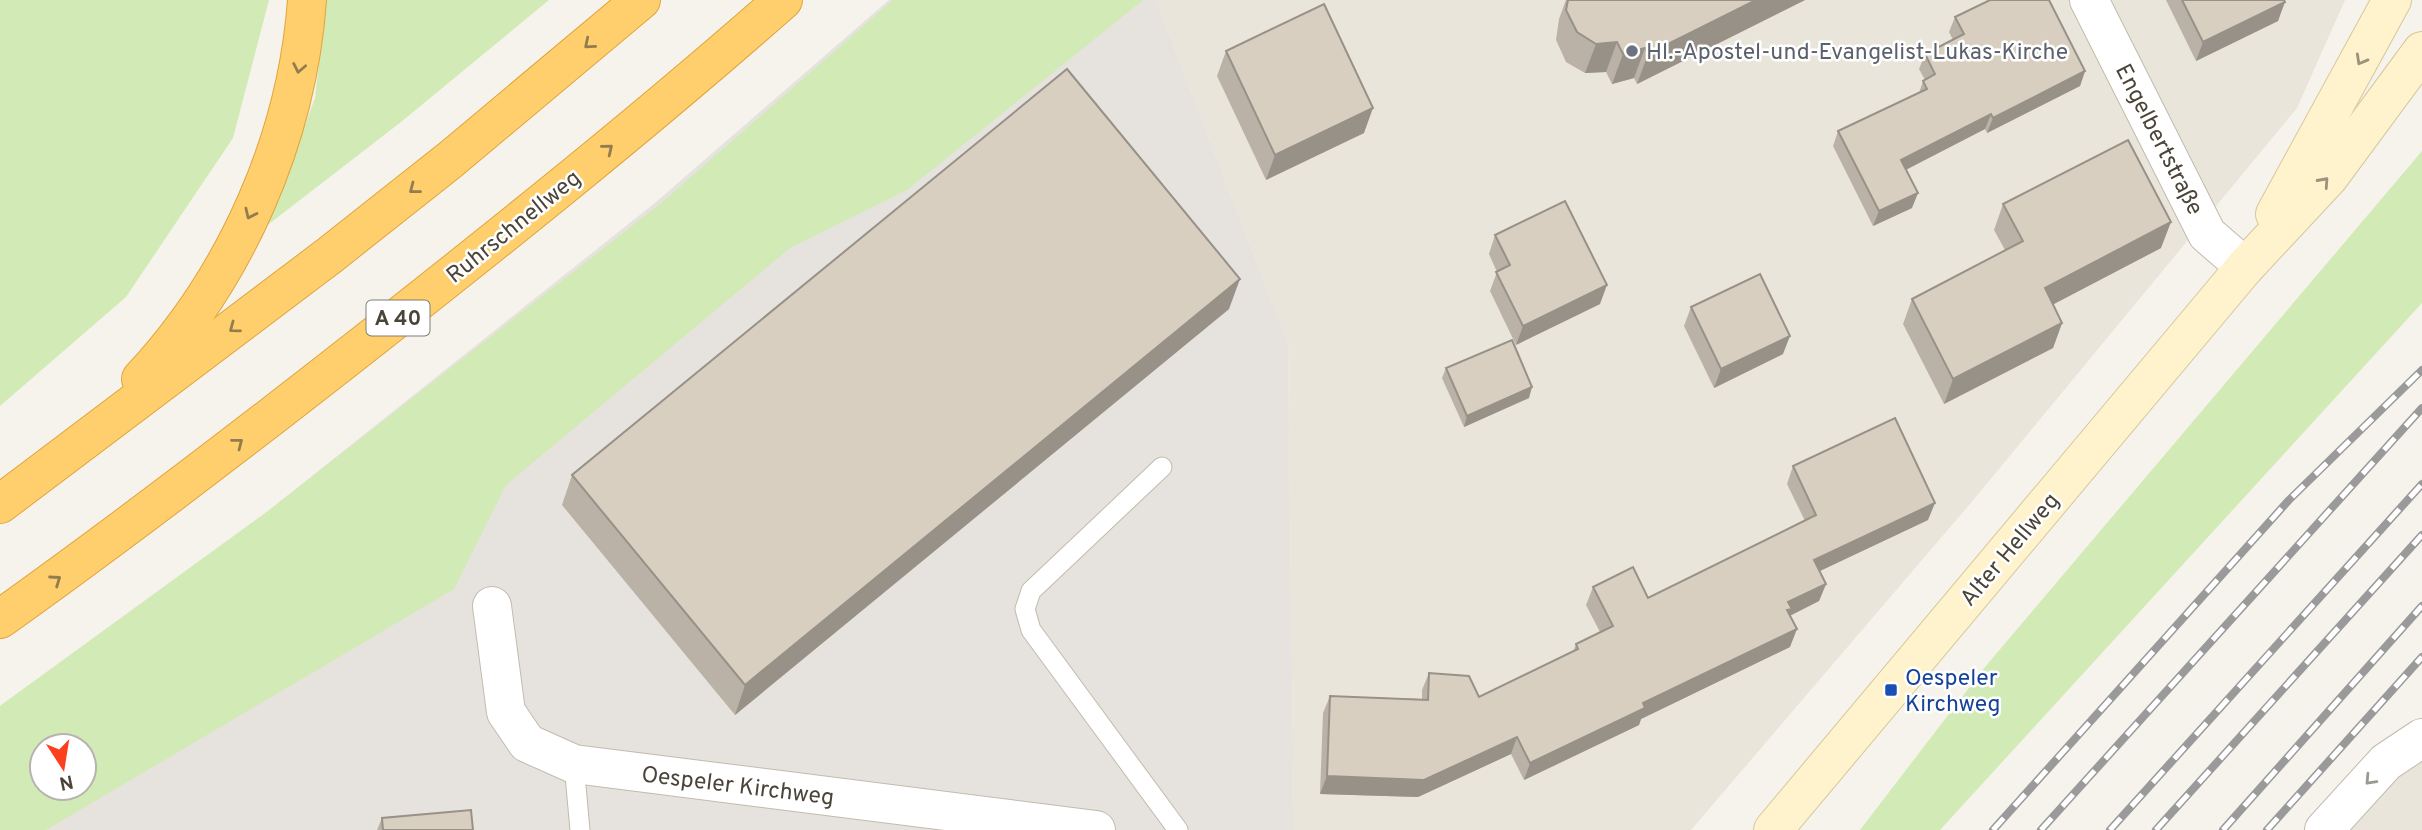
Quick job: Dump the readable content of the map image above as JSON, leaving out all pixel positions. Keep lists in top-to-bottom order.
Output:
{
  "streets": {
    "highway": ["Ruhrschnellweg", "A 40"],
    "street": ["Engelbertstraße", "Alter Hellweg", "Oespeler Kirchweg"]
  },
  "crossings": [
    ["Engelbertstraße", "Alter Hellweg"]
  ],
  "places": {
    "other": ["Hl.-Apostel-und-Evangelist-Lukas-Kirche"],
    "transit": ["Oespeler Kirchweg"]
  },
  "north": "bottom"
}
